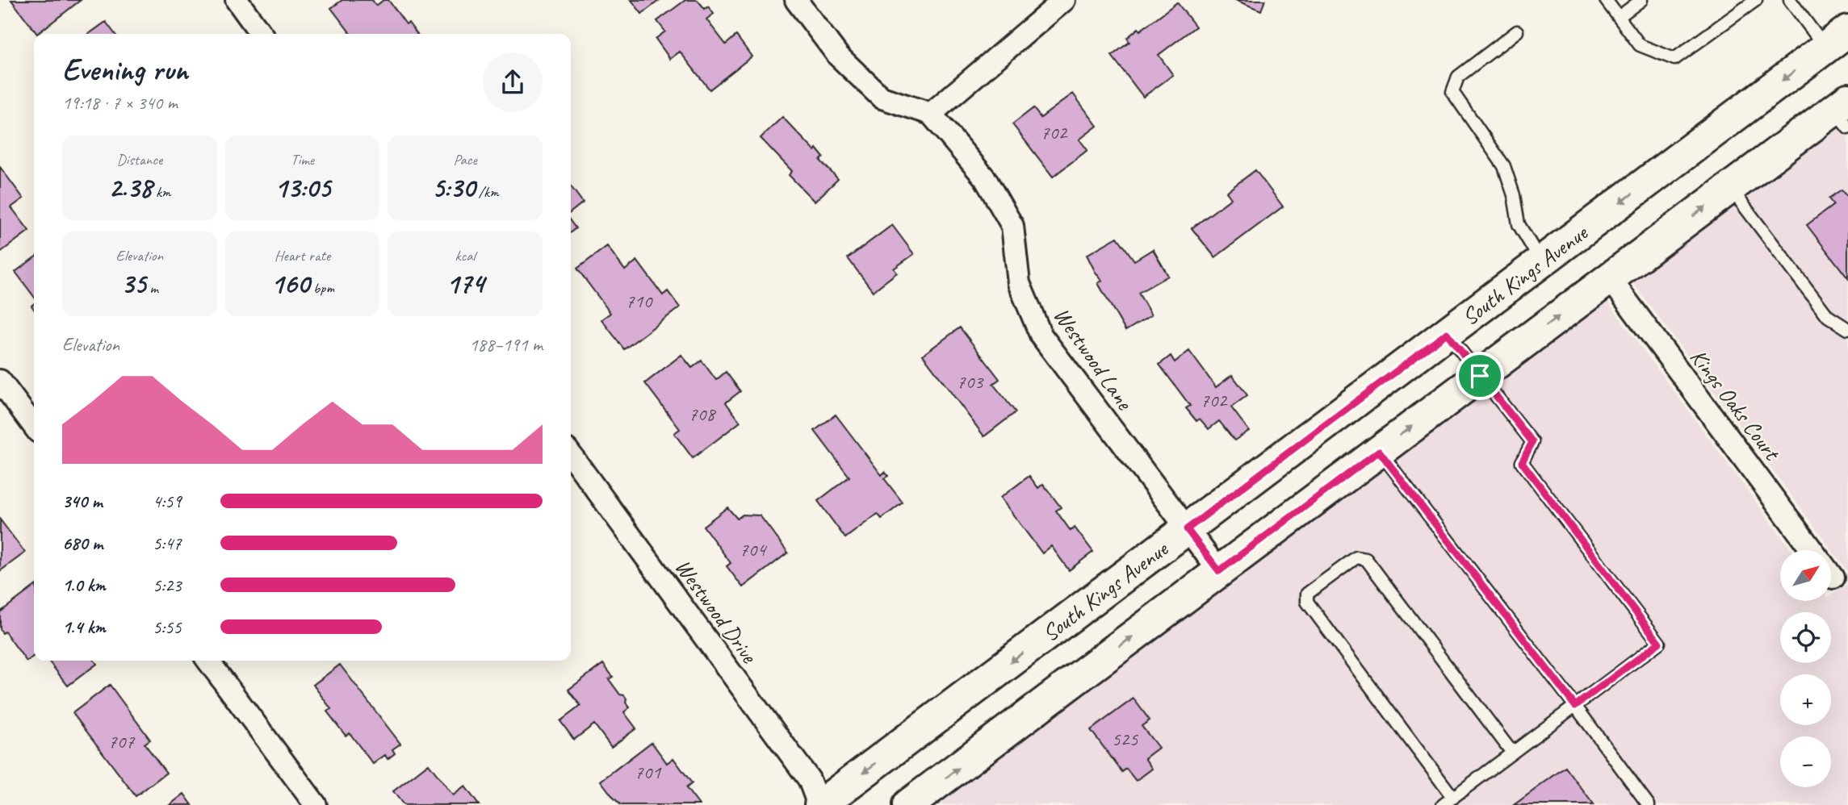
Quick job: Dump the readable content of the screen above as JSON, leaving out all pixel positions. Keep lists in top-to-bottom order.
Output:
{
  "streets": {
    "main road": ["South Kings Avenue"],
    "street": ["Westwood Lane", "Kings Oaks Court", "Westwood Drive"]
  },
  "crossings": [
    ["South Kings Avenue", "Westwood Lane"],
    ["South Kings Avenue", "Westwood Drive"]
  ],
  "house_numbers": [
    "702",
    "710",
    "703",
    "702",
    "708",
    "704",
    "525",
    "707",
    "701"
  ],
  "north": "top right",
  "page": {
    "heading": ["Evening run", "19:18 · 7 × 340 m"],
    "stats": [
      ["Distance", "2.38 km"],
      ["Time", "13:05"],
      ["Pace", "5:30 /km"],
      ["Elevation", "35 m"],
      ["Heart rate", "160 bpm"],
      ["kcal", "174"]
    ],
    "chart": ["Elevation", "188–191 m"],
    "list": [
      {
        "name": "340 m",
        "note": "4:59"
      },
      {
        "name": "680 m",
        "note": "5:47"
      },
      {
        "name": "1.0 km",
        "note": "5:23"
      },
      {
        "name": "1.4 km",
        "note": "5:55"
      }
    ],
    "map_buttons": ["+", "−"]
  }
}
